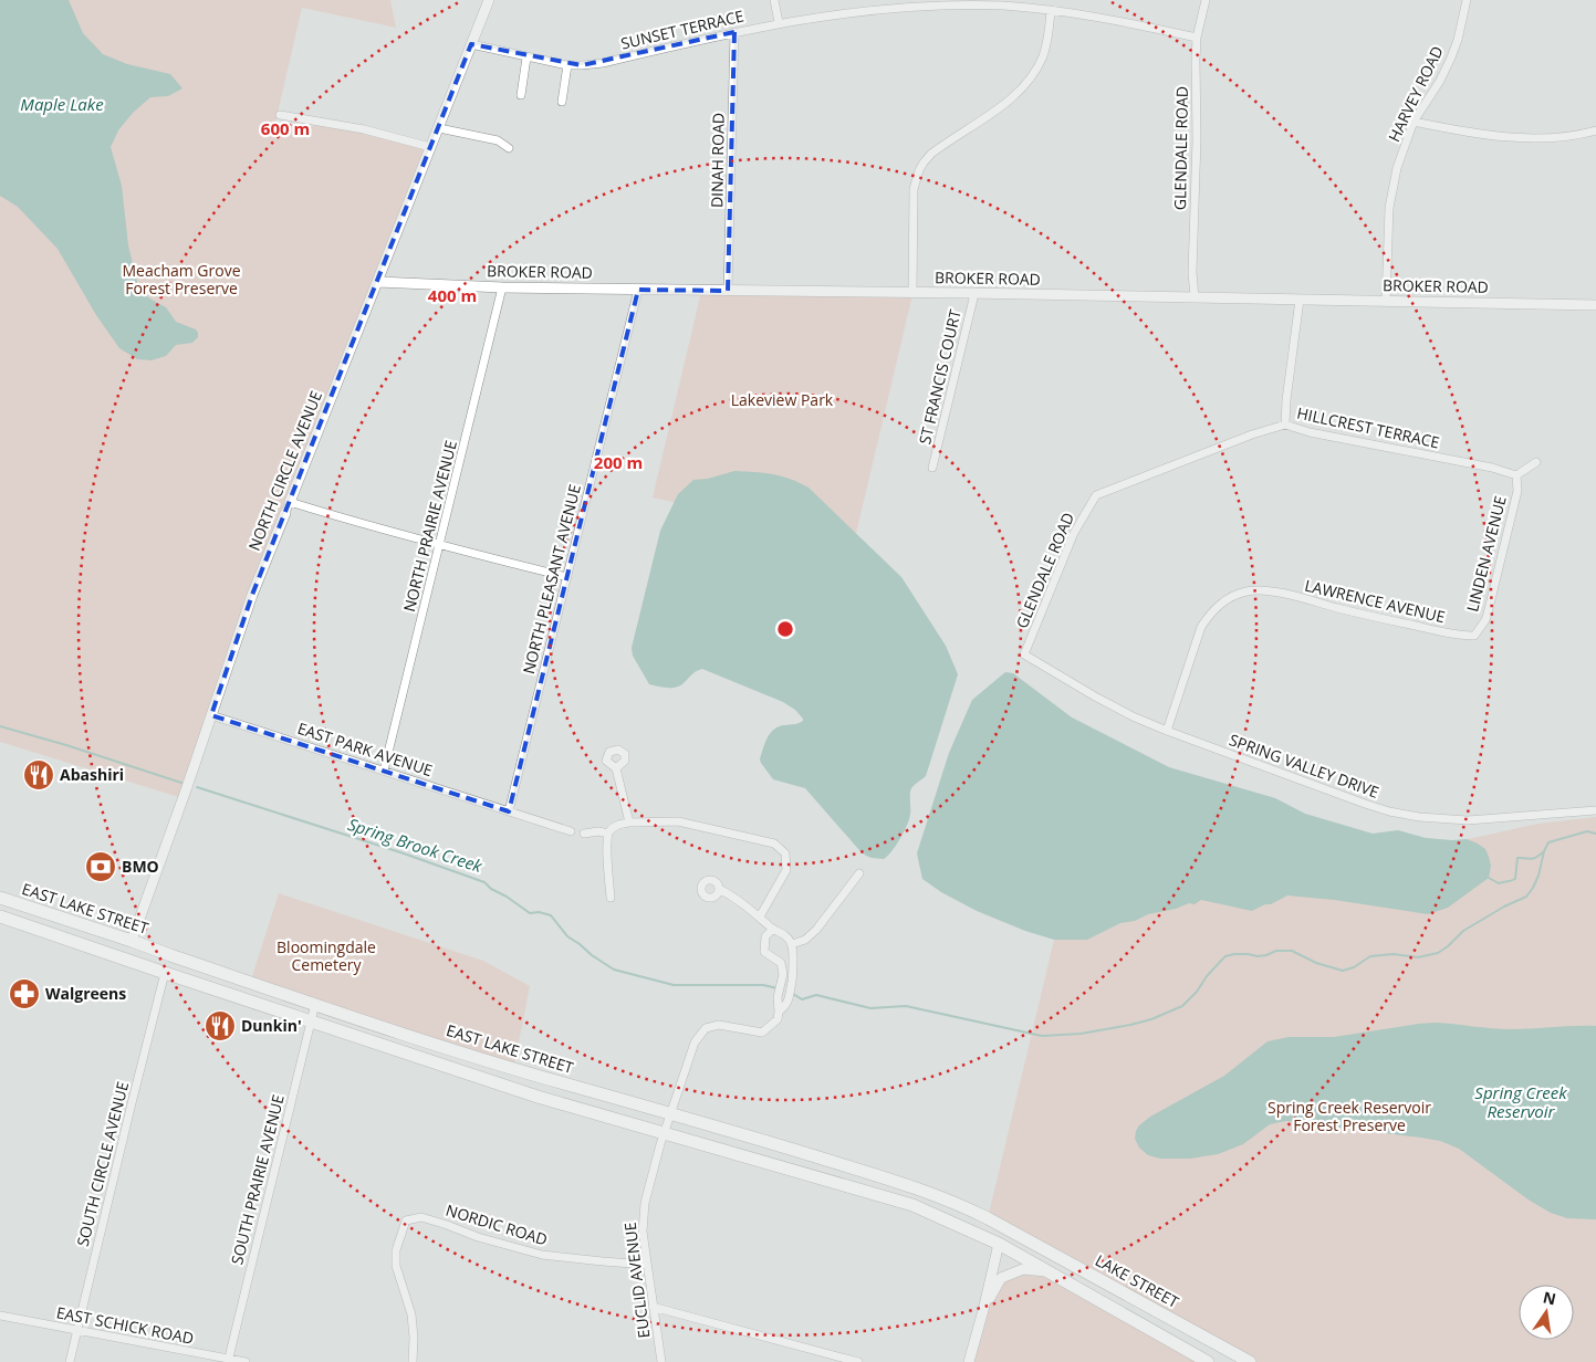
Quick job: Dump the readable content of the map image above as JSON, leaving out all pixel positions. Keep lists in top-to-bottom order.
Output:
{
  "streets": {
    "main road": ["EAST LAKE STREET", "LAKE STREET"],
    "street": [
      "SUNSET TERRACE",
      "HARVEY ROAD",
      "GLENDALE ROAD",
      "DINAH ROAD",
      "BROKER ROAD",
      "ST FRANCIS COURT",
      "HILLCREST TERRACE",
      "NORTH CIRCLE AVENUE",
      "NORTH PRAIRIE AVENUE",
      "LINDEN AVENUE",
      "NORTH PLEASANT AVENUE",
      "LAWRENCE AVENUE",
      "EAST PARK AVENUE",
      "SPRING VALLEY DRIVE",
      "SOUTH CIRCLE AVENUE",
      "SOUTH PRAIRIE AVENUE",
      "NORDIC ROAD",
      "EUCLID AVENUE",
      "EAST SCHICK ROAD"
    ]
  },
  "crossings": [
    ["SUNSET TERRACE", "GLENDALE ROAD"],
    ["SUNSET TERRACE", "DINAH ROAD"],
    ["SUNSET TERRACE", "NORTH CIRCLE AVENUE"],
    ["HARVEY ROAD", "BROKER ROAD"],
    ["GLENDALE ROAD", "BROKER ROAD"],
    ["GLENDALE ROAD", "HILLCREST TERRACE"],
    ["GLENDALE ROAD", "SPRING VALLEY DRIVE"],
    ["DINAH ROAD", "BROKER ROAD"],
    ["BROKER ROAD", "ST FRANCIS COURT"],
    ["BROKER ROAD", "NORTH CIRCLE AVENUE"],
    ["BROKER ROAD", "NORTH PRAIRIE AVENUE"],
    ["BROKER ROAD", "NORTH PLEASANT AVENUE"],
    ["HILLCREST TERRACE", "LINDEN AVENUE"],
    ["NORTH CIRCLE AVENUE", "EAST PARK AVENUE"],
    ["NORTH CIRCLE AVENUE", "EAST LAKE STREET"],
    ["NORTH PRAIRIE AVENUE", "EAST PARK AVENUE"],
    ["LINDEN AVENUE", "LAWRENCE AVENUE"],
    ["NORTH PLEASANT AVENUE", "EAST PARK AVENUE"],
    ["LAWRENCE AVENUE", "SPRING VALLEY DRIVE"],
    ["EAST LAKE STREET", "SOUTH PRAIRIE AVENUE"],
    ["EAST LAKE STREET", "EUCLID AVENUE"],
    ["EAST LAKE STREET", "LAKE STREET"],
    ["SOUTH CIRCLE AVENUE", "EAST SCHICK ROAD"],
    ["SOUTH PRAIRIE AVENUE", "EAST SCHICK ROAD"],
    ["NORDIC ROAD", "EUCLID AVENUE"]
  ],
  "water": ["Maple Lake", "Spring Brook Creek", "Spring Creek Reservoir"],
  "parks": [
    "Meacham Grove Forest Preserve",
    "Lakeview Park",
    "Bloomingdale Cemetery",
    "Spring Creek Reservoir Forest Preserve"
  ],
  "places": {
    "restaurant": ["Abashiri", "Dunkin'"],
    "bank": ["BMO"],
    "pharmacy": ["Walgreens"]
  },
  "north": "top",
  "rings": ["600 m", "400 m", "200 m"]
}
